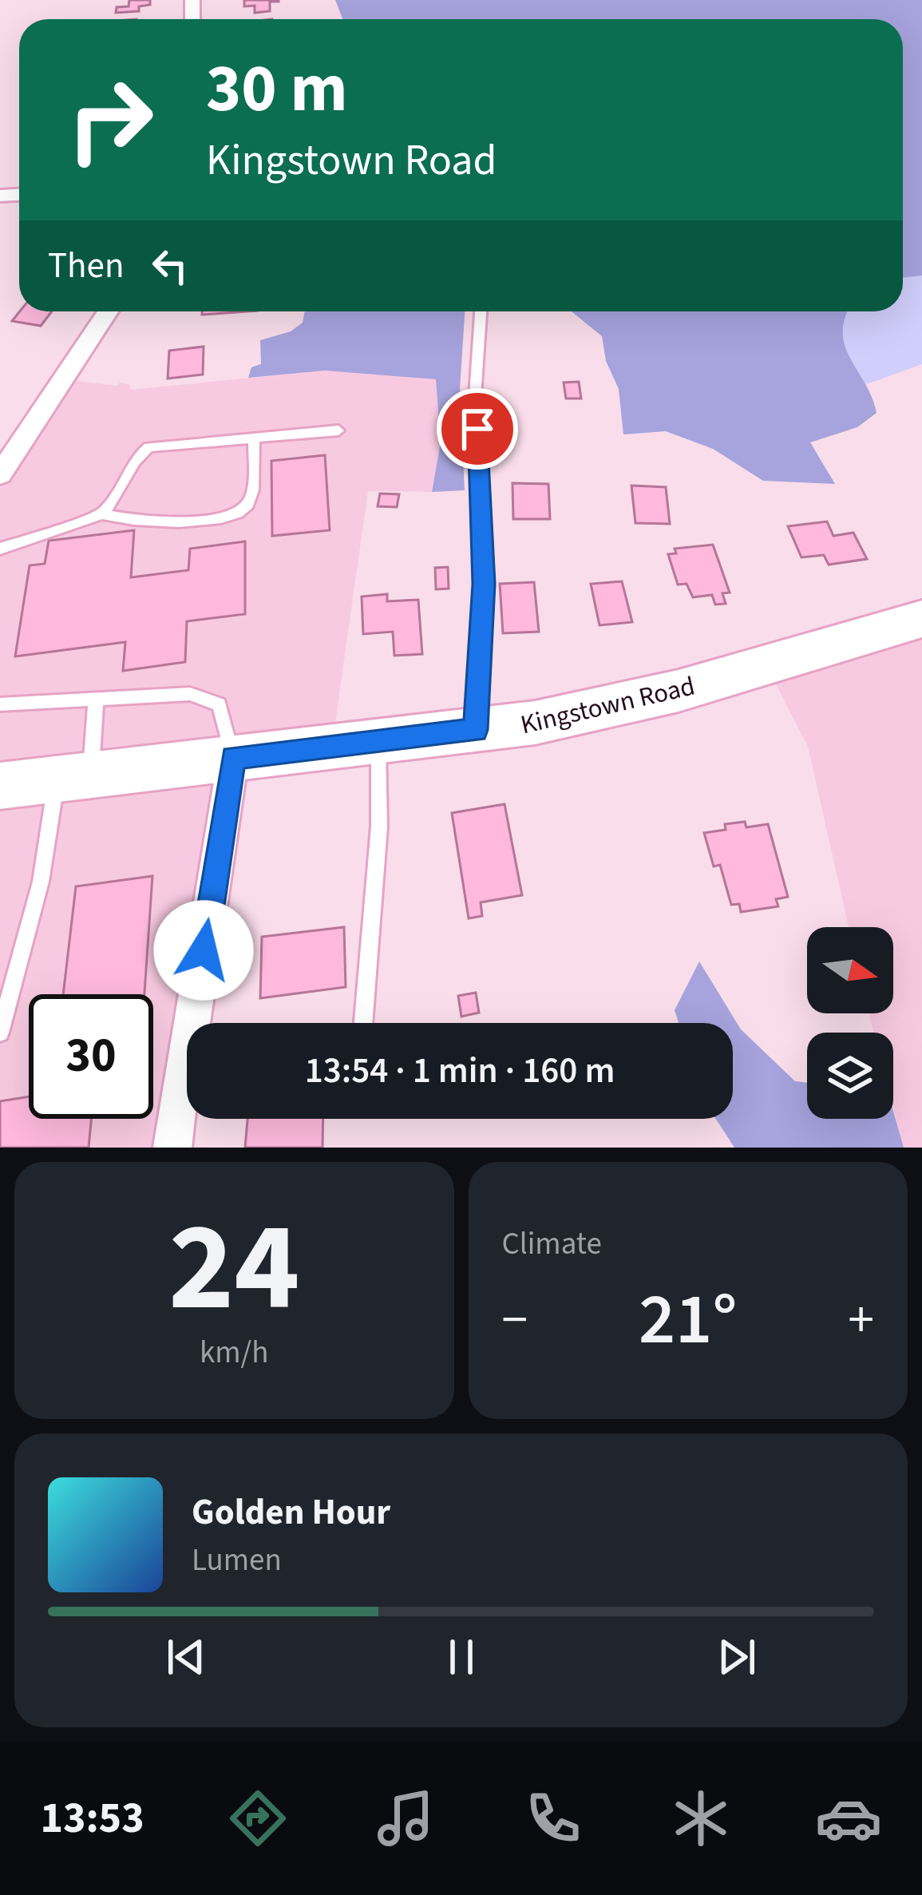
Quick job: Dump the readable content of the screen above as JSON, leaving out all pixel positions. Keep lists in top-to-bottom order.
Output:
{
  "streets": {
    "main road": ["Kingstown Road"]
  },
  "north": "right",
  "page": {
    "turn": ["30 m", "Kingstown Road"],
    "then": "Then",
    "limit": "30",
    "trip": "13:54 · 1 min · 160 m",
    "tile": [
      ["24", "km/h"],
      "Climate"
    ],
    "heat": ["−", "21°", "+"],
    "song": ["Golden Hour", "Lumen"],
    "tabs": "13:53"
  }
}
